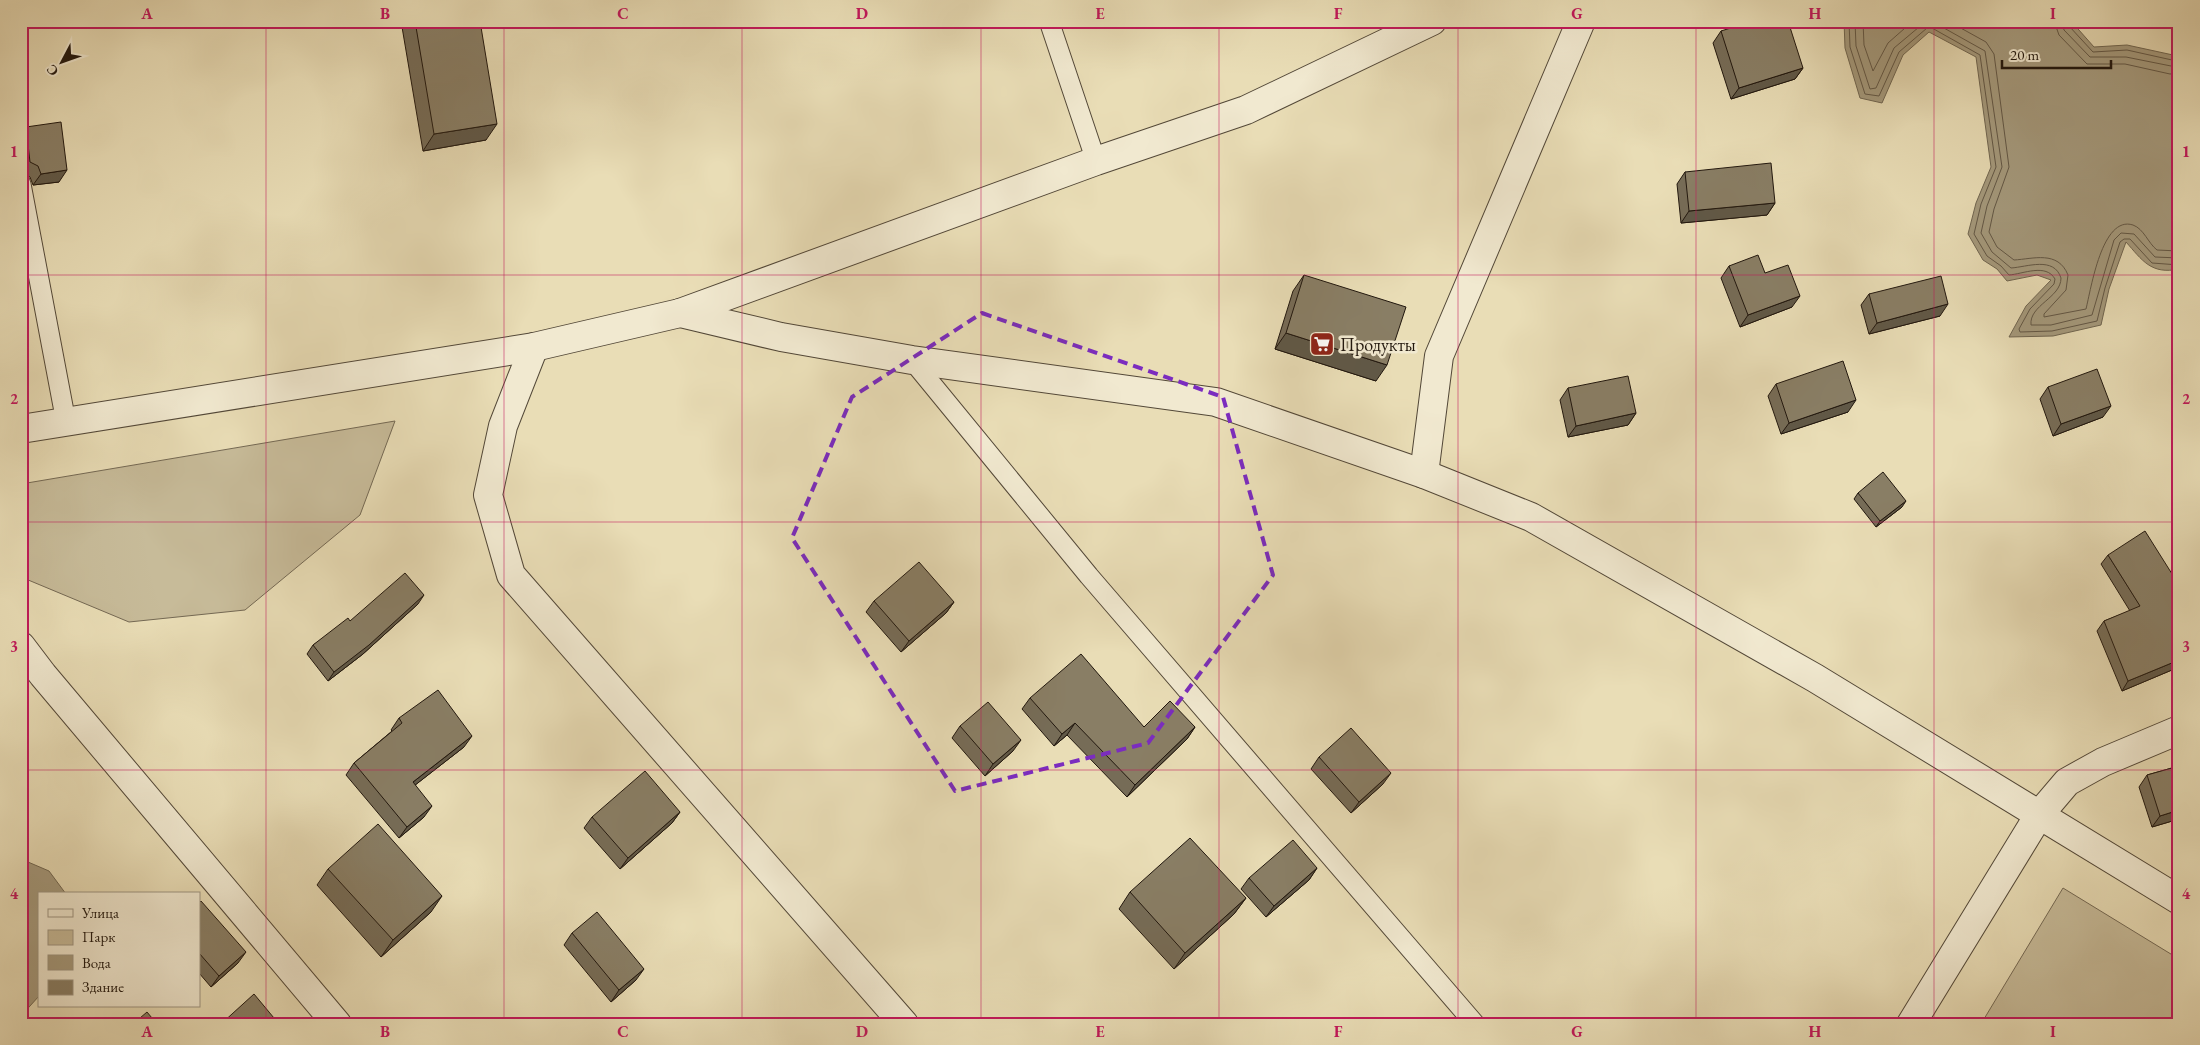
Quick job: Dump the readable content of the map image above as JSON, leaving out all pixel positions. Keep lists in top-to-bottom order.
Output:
{
  "places": {
    "supermarket": ["Продукты"]
  },
  "legend": [
    "Улица",
    "Парк",
    "Вода",
    "Здание"
  ],
  "scale_bar": "20 m",
  "north": "bottom left",
  "grid": {
    "columns": [
      "A",
      "B",
      "C",
      "D",
      "E",
      "F",
      "G",
      "H",
      "I"
    ],
    "rows": [
      "1",
      "2",
      "3",
      "4"
    ]
  }
}
